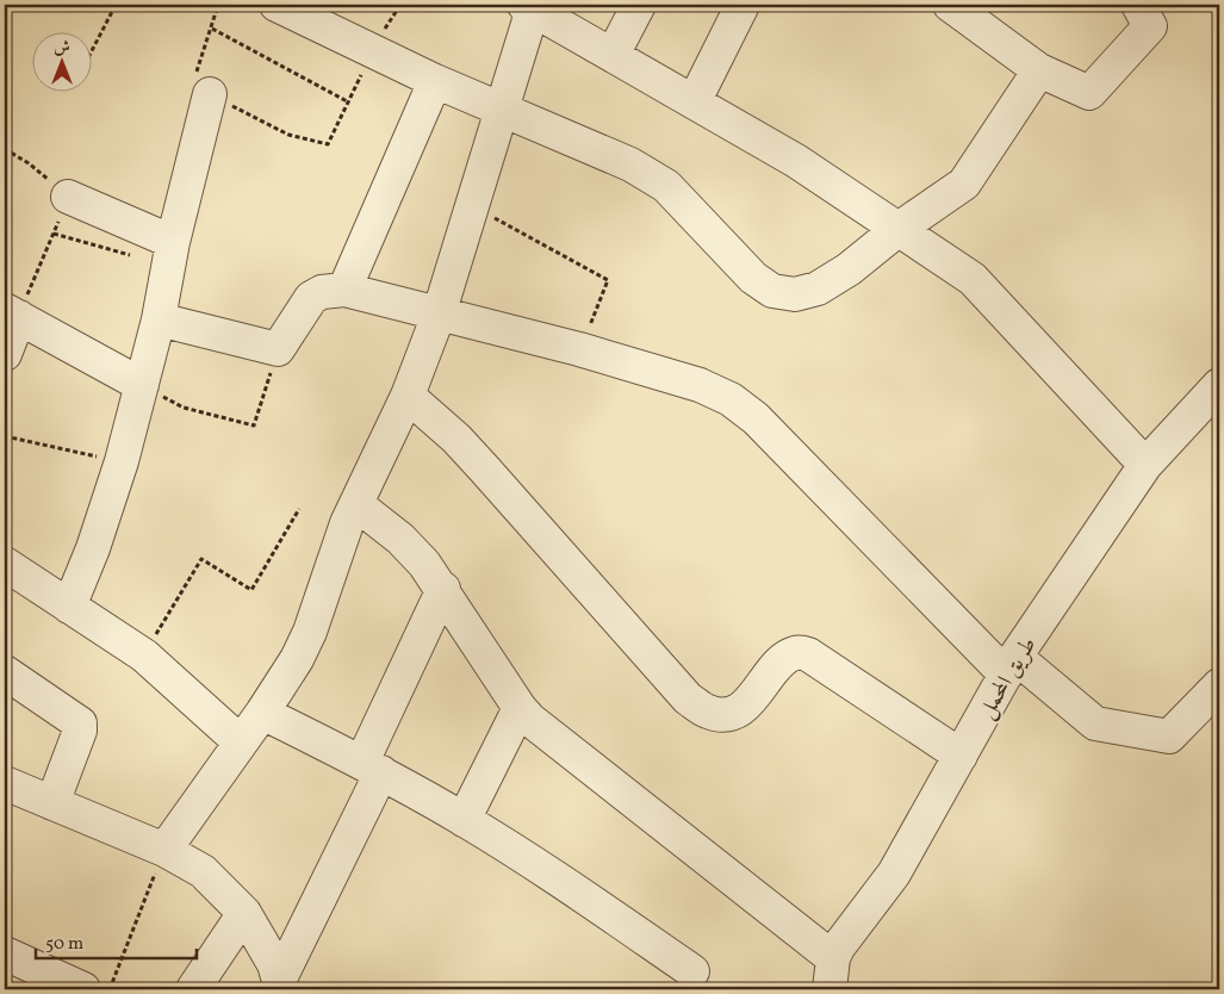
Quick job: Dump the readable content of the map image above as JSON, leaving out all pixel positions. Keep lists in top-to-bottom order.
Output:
{
  "streets": {
    "street": ["طريق المحمل"]
  },
  "scale_bar": "50 m",
  "north": "top"
}
